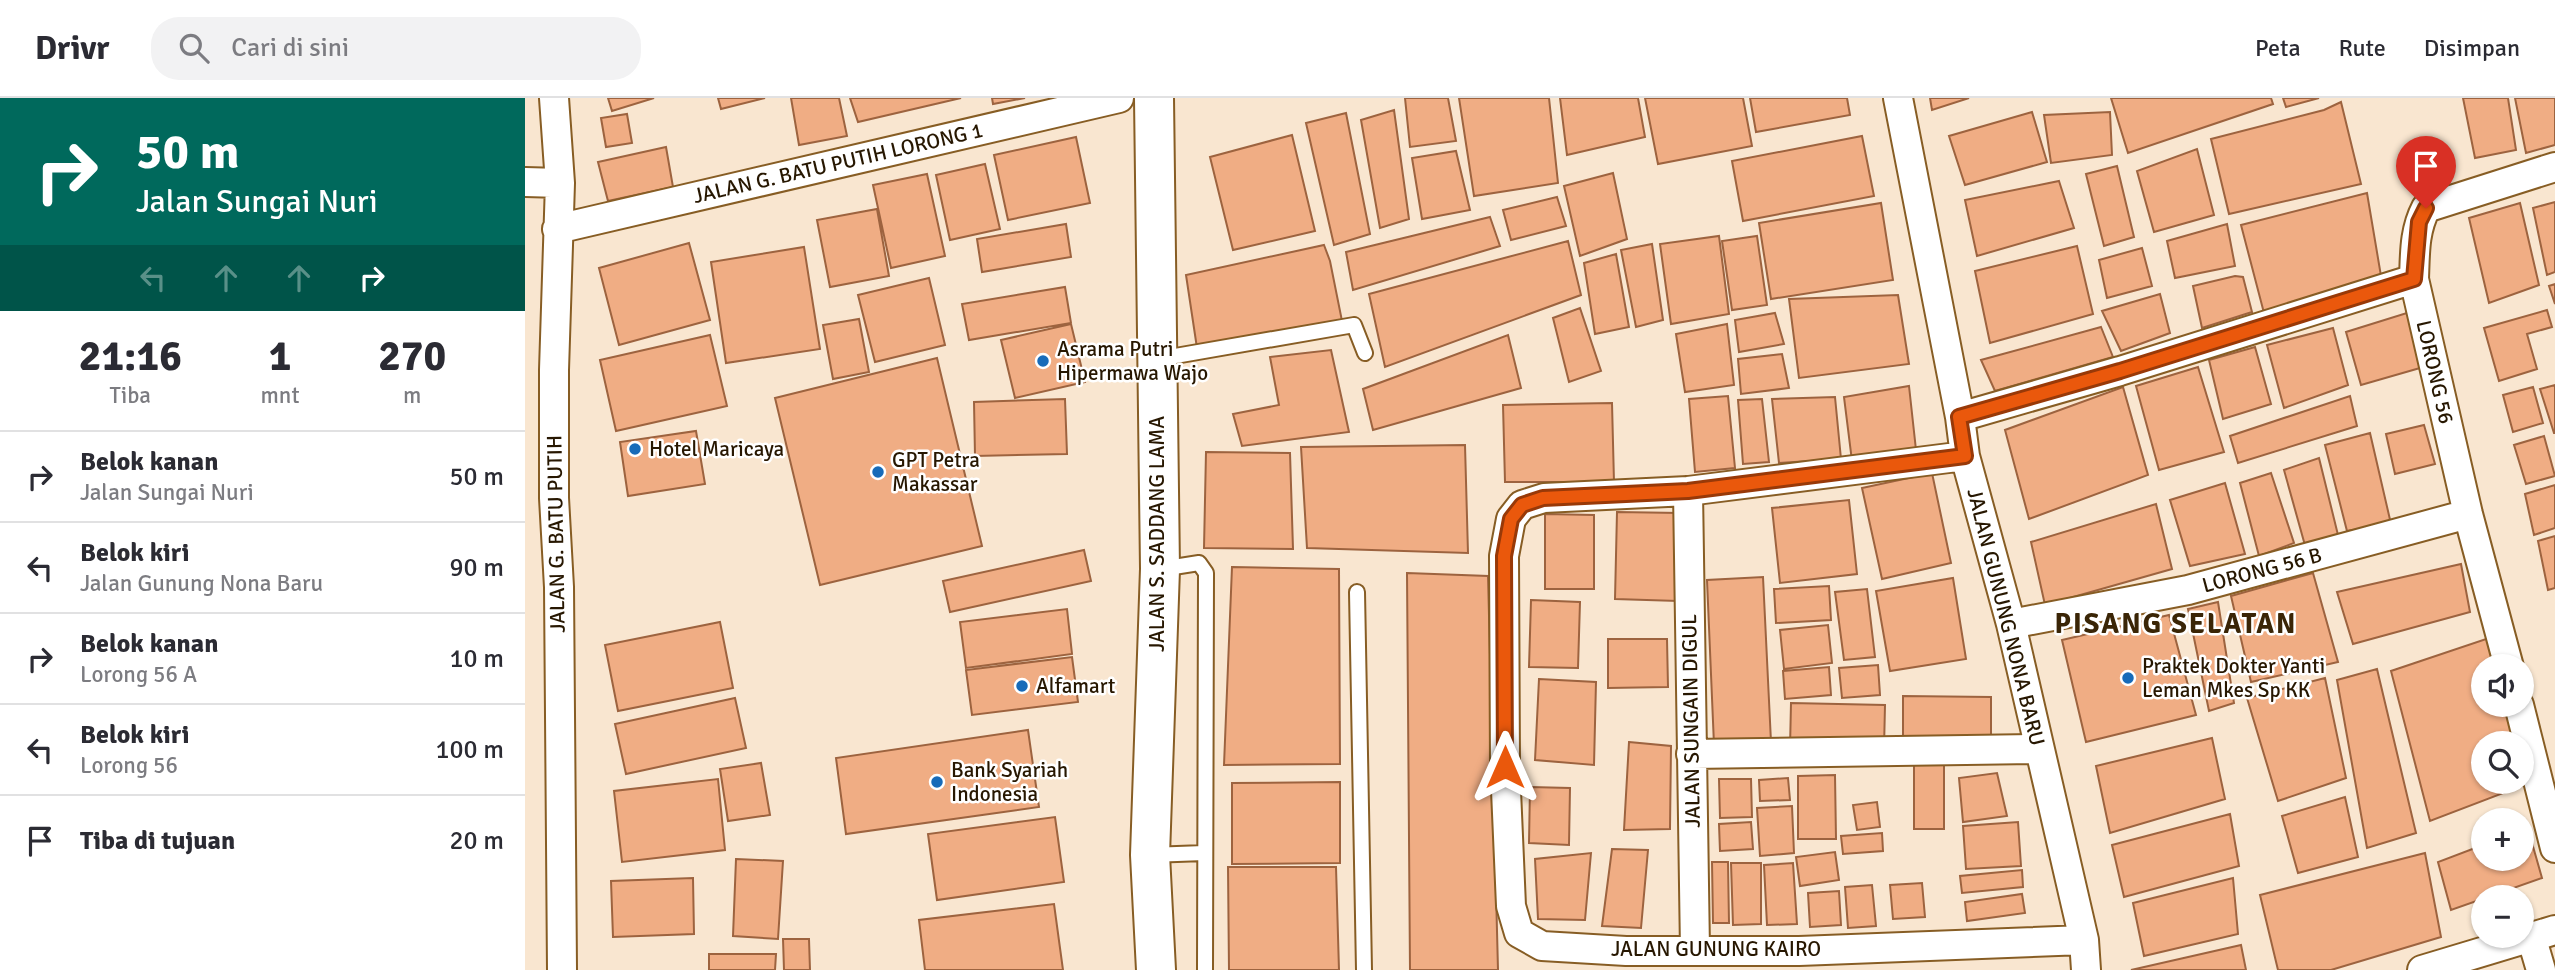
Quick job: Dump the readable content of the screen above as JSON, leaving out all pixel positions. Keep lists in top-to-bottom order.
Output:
{
  "streets": {
    "main road": ["JALAN S. SADDANG LAMA"],
    "street": [
      "JALAN G. BATU PUTIH LORONG 1",
      "LORONG 56",
      "JALAN G. BATU PUTIH",
      "LORONG 56 B",
      "JALAN GUNUNG NONA BARU",
      "JALAN SUNGAIN DIGUL",
      "JALAN GUNUNG KAIRO"
    ]
  },
  "crossings": [
    ["JALAN G. BATU PUTIH LORONG 1", "JALAN G. BATU PUTIH"],
    ["LORONG 56", "LORONG 56 B"],
    ["LORONG 56 B", "JALAN GUNUNG NONA BARU"],
    ["JALAN GUNUNG NONA BARU", "JALAN GUNUNG KAIRO"],
    ["JALAN SUNGAIN DIGUL", "JALAN GUNUNG KAIRO"]
  ],
  "districts": ["PISANG SELATAN"],
  "places": [
    "Asrama Putri Hipermawa Wajo",
    "Hotel Maricaya",
    "GPT Petra Makassar",
    "Praktek Dokter Yanti Leman Mkes Sp KK",
    "Alfamart",
    "Bank Syariah Indonesia"
  ],
  "page": {
    "header": "Drivr",
    "search": "Cari di sini",
    "nav": ["Peta", "Rute", "Disimpan"],
    "turn": ["50 m", "Jalan Sungai Nuri"],
    "eta": [
      "21:16",
      "Tiba",
      "1",
      "mnt",
      "270",
      "m"
    ],
    "list": [
      {
        "name": "Belok kanan",
        "note": "Jalan Sungai Nuri",
        "value": "50 m"
      },
      {
        "name": "Belok kiri",
        "note": "Jalan Gunung Nona Baru",
        "value": "90 m"
      },
      {
        "name": "Belok kanan",
        "note": "Lorong 56 A",
        "value": "10 m"
      },
      {
        "name": "Belok kiri",
        "note": "Lorong 56",
        "value": "100 m"
      },
      {
        "name": "Tiba di tujuan",
        "value": "20 m"
      }
    ],
    "map_buttons": ["+", "−"]
  }
}
